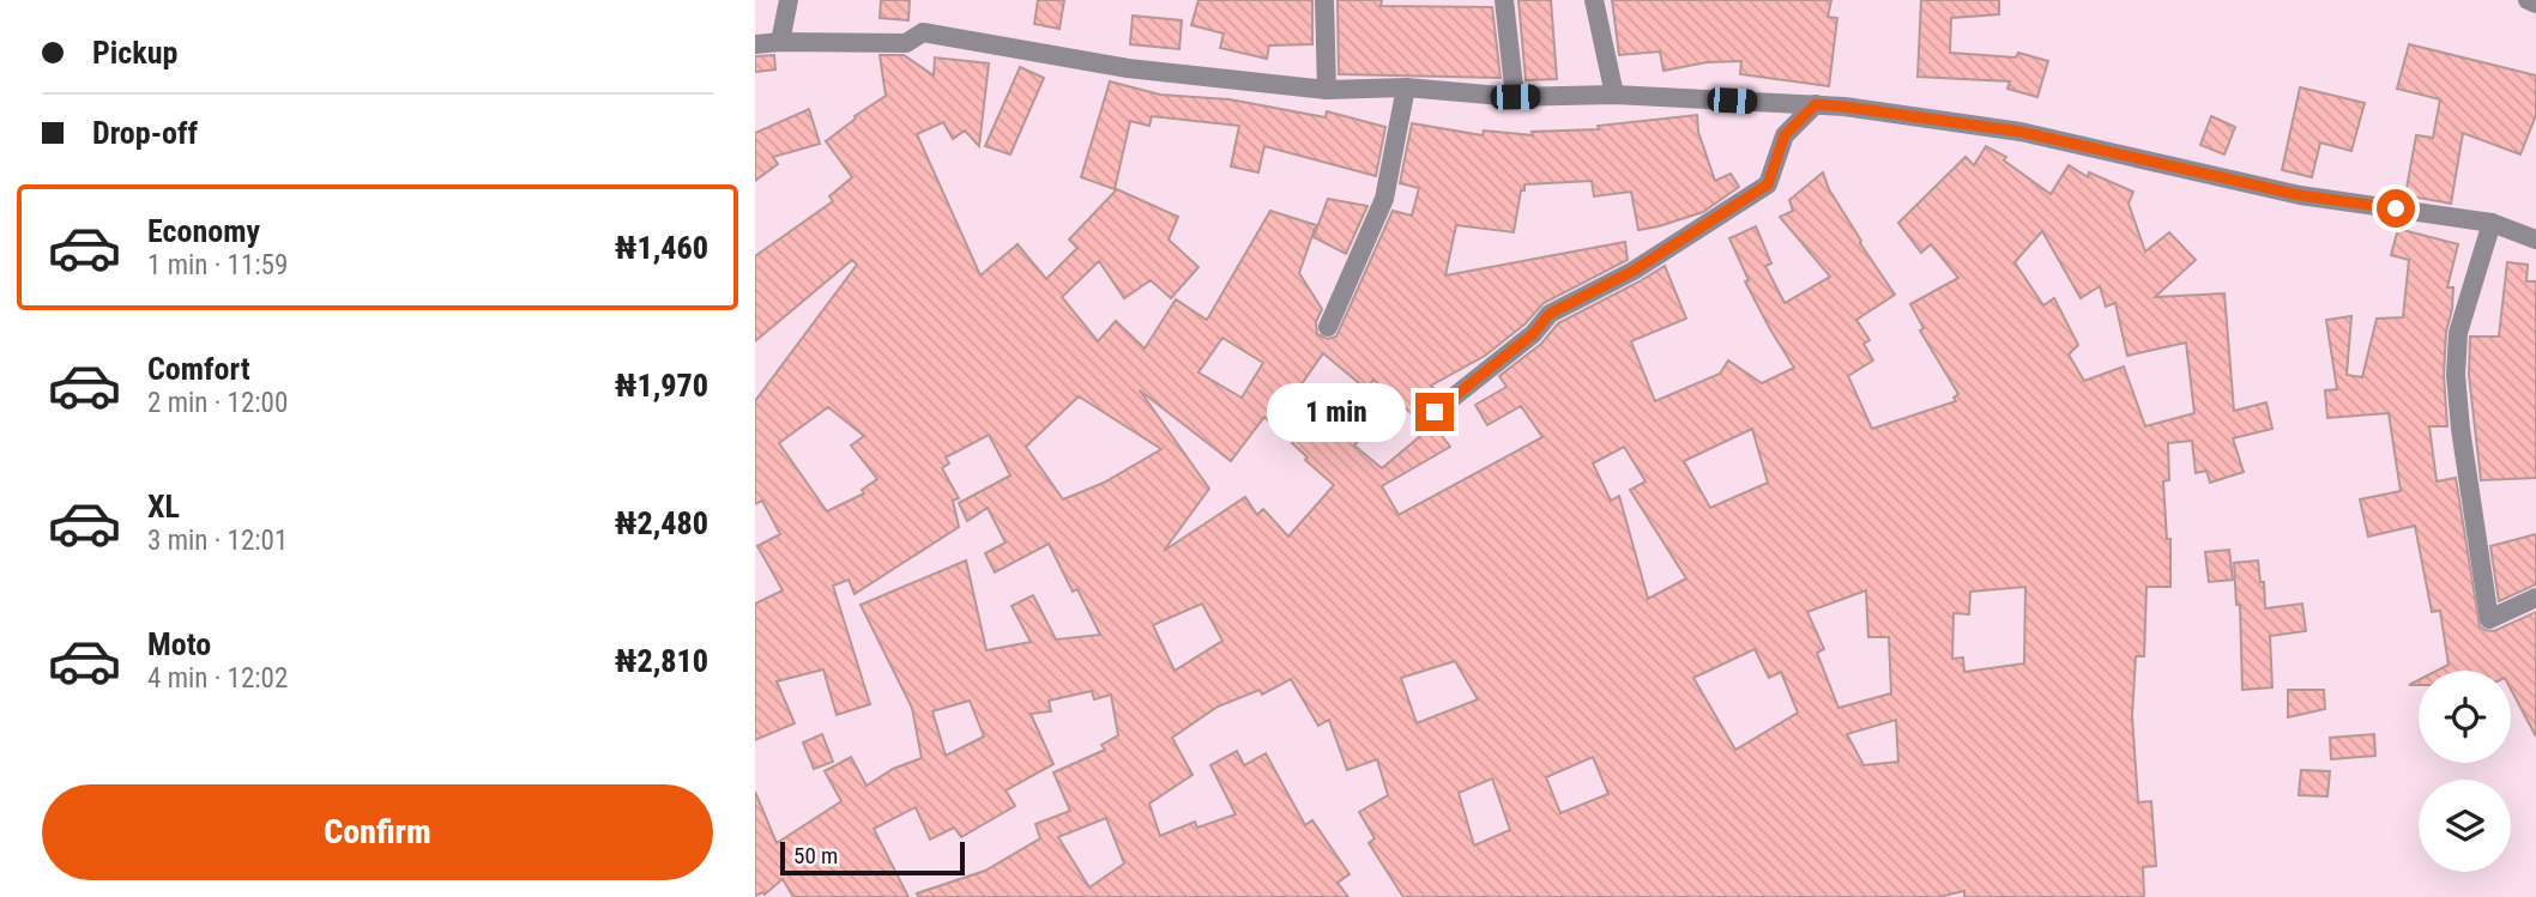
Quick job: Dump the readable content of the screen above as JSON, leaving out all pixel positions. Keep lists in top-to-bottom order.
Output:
{
  "scale_bar": "50 m",
  "page": {
    "banner": ["Pickup", "Drop-off"],
    "list": [
      {
        "name": "Economy",
        "note": "1 min · 11:59",
        "value": "₦1,460"
      },
      {
        "name": "Comfort",
        "note": "2 min · 12:00",
        "value": "₦1,970"
      },
      {
        "name": "XL",
        "note": "3 min · 12:01",
        "value": "₦2,480"
      },
      {
        "name": "Moto",
        "note": "4 min · 12:02",
        "value": "₦2,810"
      }
    ],
    "bubble": "1 min",
    "buttons": "Confirm",
    "scale": "50 m"
  }
}
